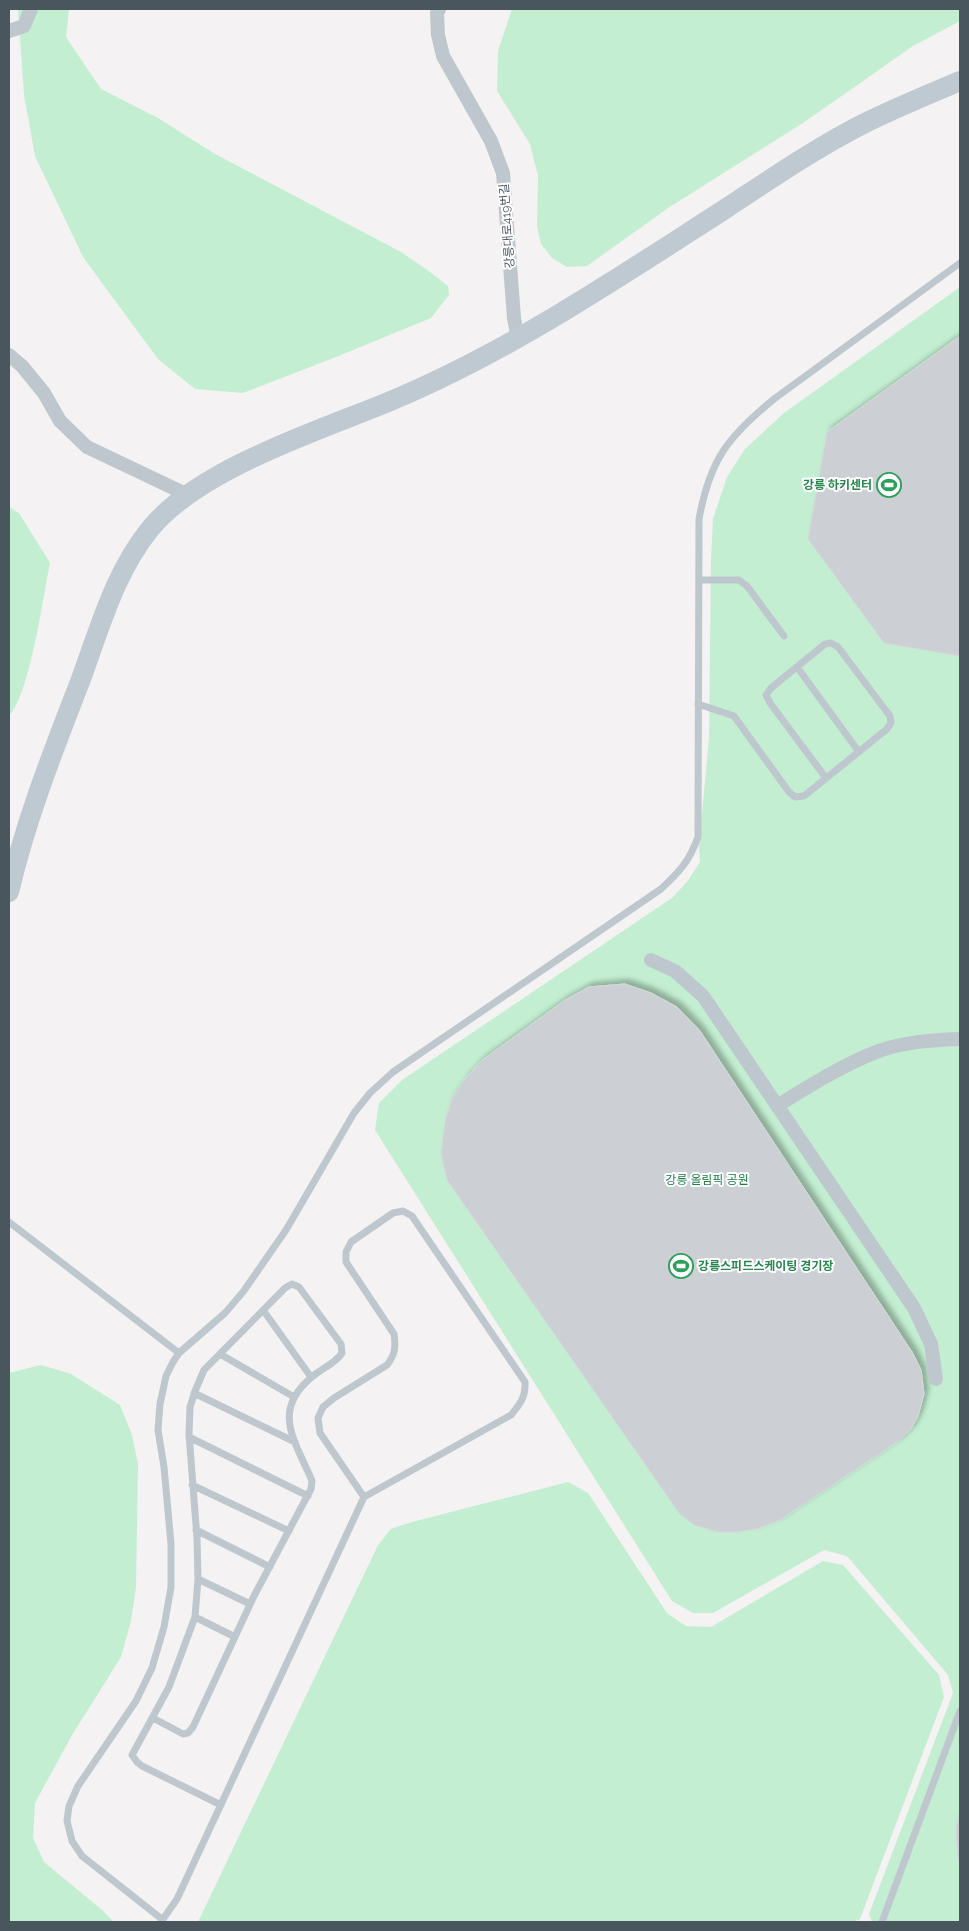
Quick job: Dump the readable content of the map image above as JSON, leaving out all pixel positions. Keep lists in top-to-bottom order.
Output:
{
  "streets": {
    "street": ["강릉대로419번길"]
  },
  "parks": ["강릉 올림픽 공원"],
  "places": {
    "sports": ["강릉 하키센터", "강릉스피드스케이팅 경기장"]
  }
}
